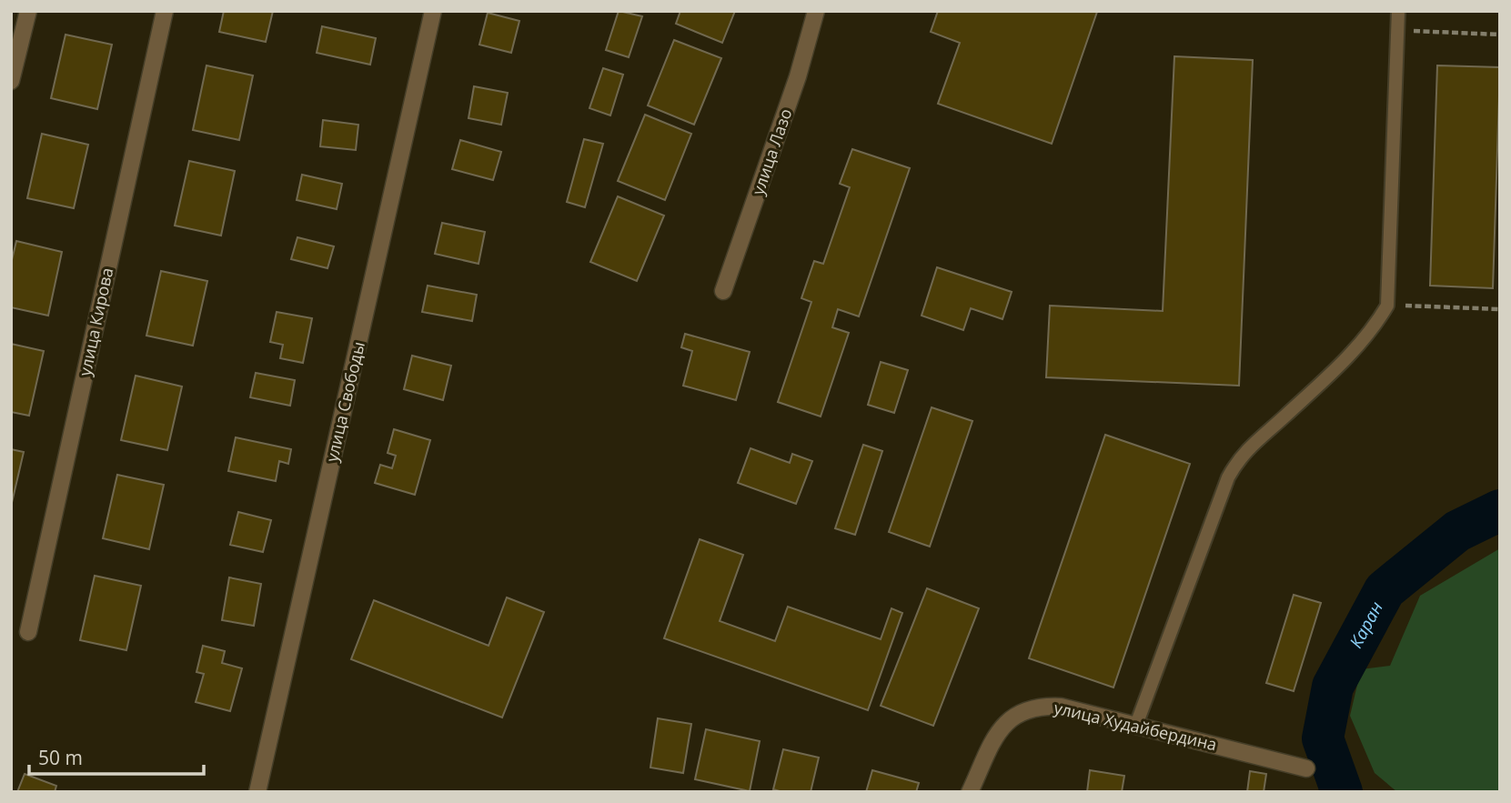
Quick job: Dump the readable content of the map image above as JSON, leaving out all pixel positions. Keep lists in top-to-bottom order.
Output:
{
  "streets": {
    "street": [
      "улица Лазо",
      "улица Кирова",
      "улица Свободы",
      "улица Худайбердина"
    ]
  },
  "water": ["Каран"],
  "scale_bar": "50 m"
}
